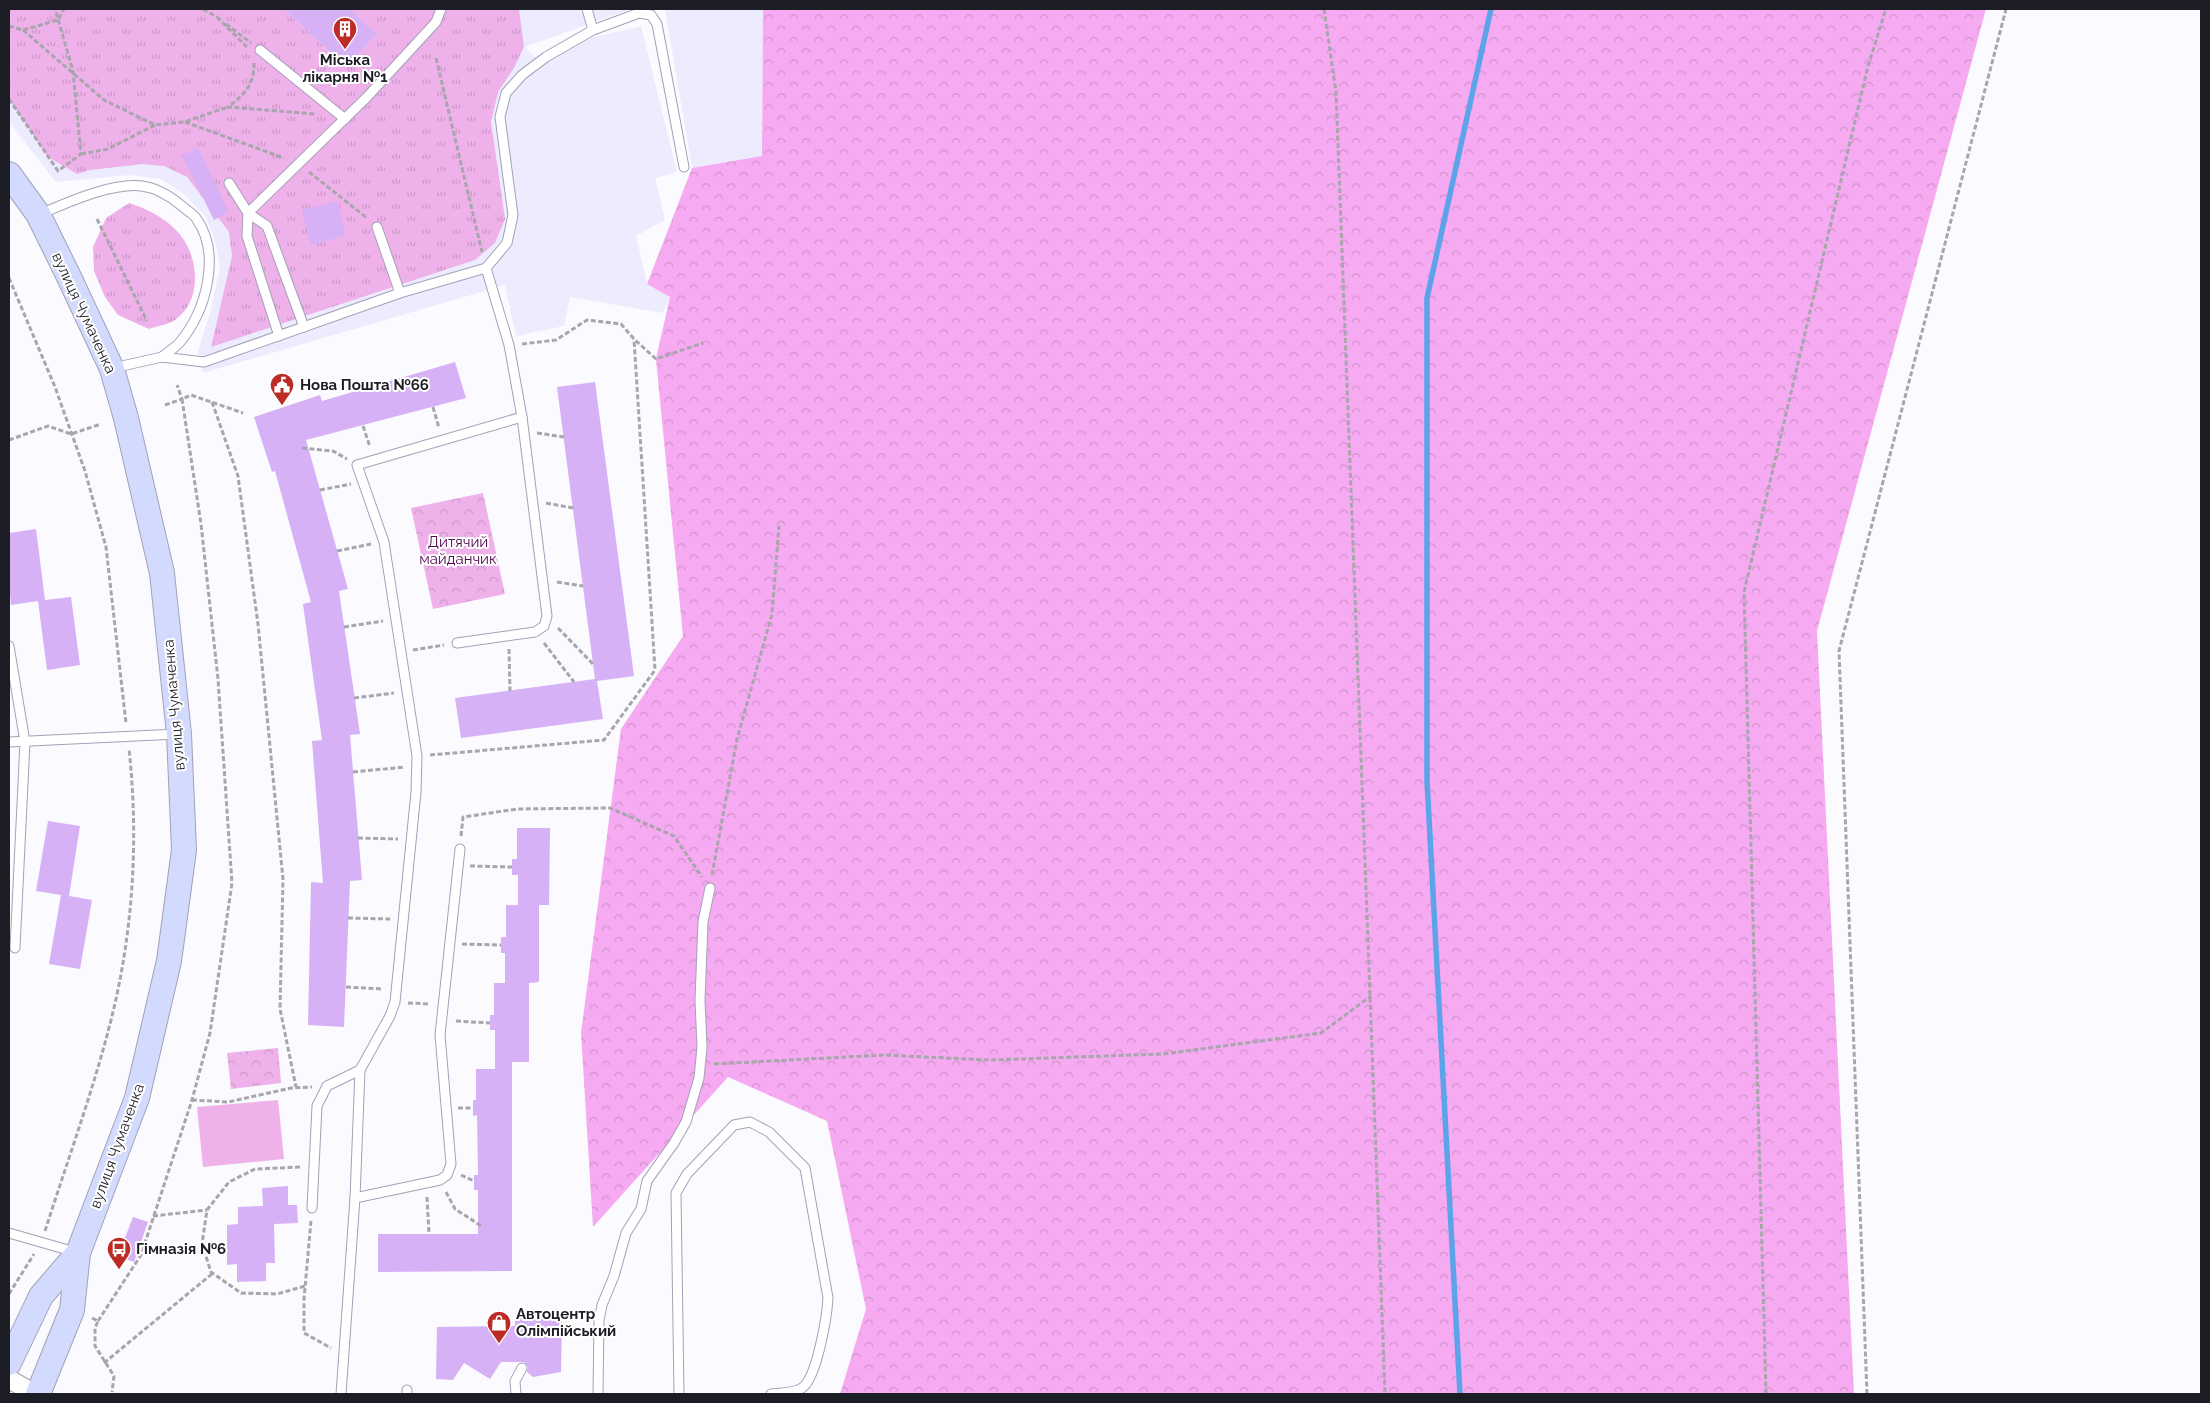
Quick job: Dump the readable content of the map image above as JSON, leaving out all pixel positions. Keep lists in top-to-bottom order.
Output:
{
  "streets": {
    "street": ["вулиця Чумаченка"]
  },
  "parks": ["Дитячий майданчик"],
  "places": {
    "building": ["Міська лікарня №1"],
    "public building": ["Нова Пошта №66"],
    "bus stop": ["Гімназія №6"],
    "shop": ["Автоцентр Олімпійський"]
  }
}
